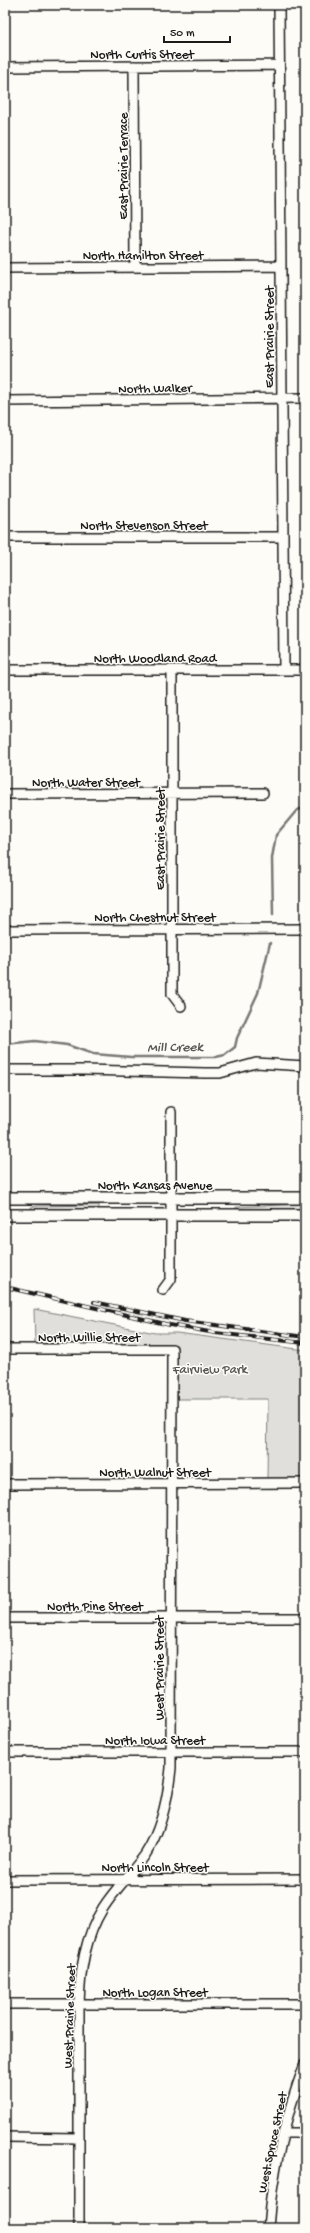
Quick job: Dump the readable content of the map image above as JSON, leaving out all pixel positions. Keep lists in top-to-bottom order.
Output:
{
  "streets": {
    "main road": ["North Kansas Avenue"],
    "street": [
      "North Curtis Street",
      "East Prairie Terrace",
      "North Hamilton Street",
      "East Prairie Street",
      "North Walker",
      "North Stevenson Street",
      "North Woodland Road",
      "North Water Street",
      "North Chestnut Street",
      "North Willie Street",
      "North Walnut Street",
      "North Pine Street",
      "West Prairie Street",
      "North Iowa Street",
      "North Lincoln Street",
      "North Logan Street",
      "West Spruce Street"
    ]
  },
  "crossings": [
    ["North Curtis Street", "East Prairie Terrace"],
    ["North Curtis Street", "East Prairie Street"],
    ["East Prairie Terrace", "North Hamilton Street"],
    ["North Hamilton Street", "East Prairie Street"],
    ["East Prairie Street", "North Walker"],
    ["East Prairie Street", "North Stevenson Street"],
    ["East Prairie Street", "North Woodland Road"],
    ["East Prairie Street", "North Water Street"],
    ["East Prairie Street", "North Chestnut Street"],
    ["North Willie Street", "West Prairie Street"],
    ["North Walnut Street", "West Prairie Street"],
    ["North Pine Street", "West Prairie Street"],
    ["West Prairie Street", "North Iowa Street"],
    ["West Prairie Street", "North Lincoln Street"],
    ["West Prairie Street", "North Logan Street"]
  ],
  "water": ["Mill Creek"],
  "parks": ["Fairview Park"],
  "scale_bar": "50 m"
}
